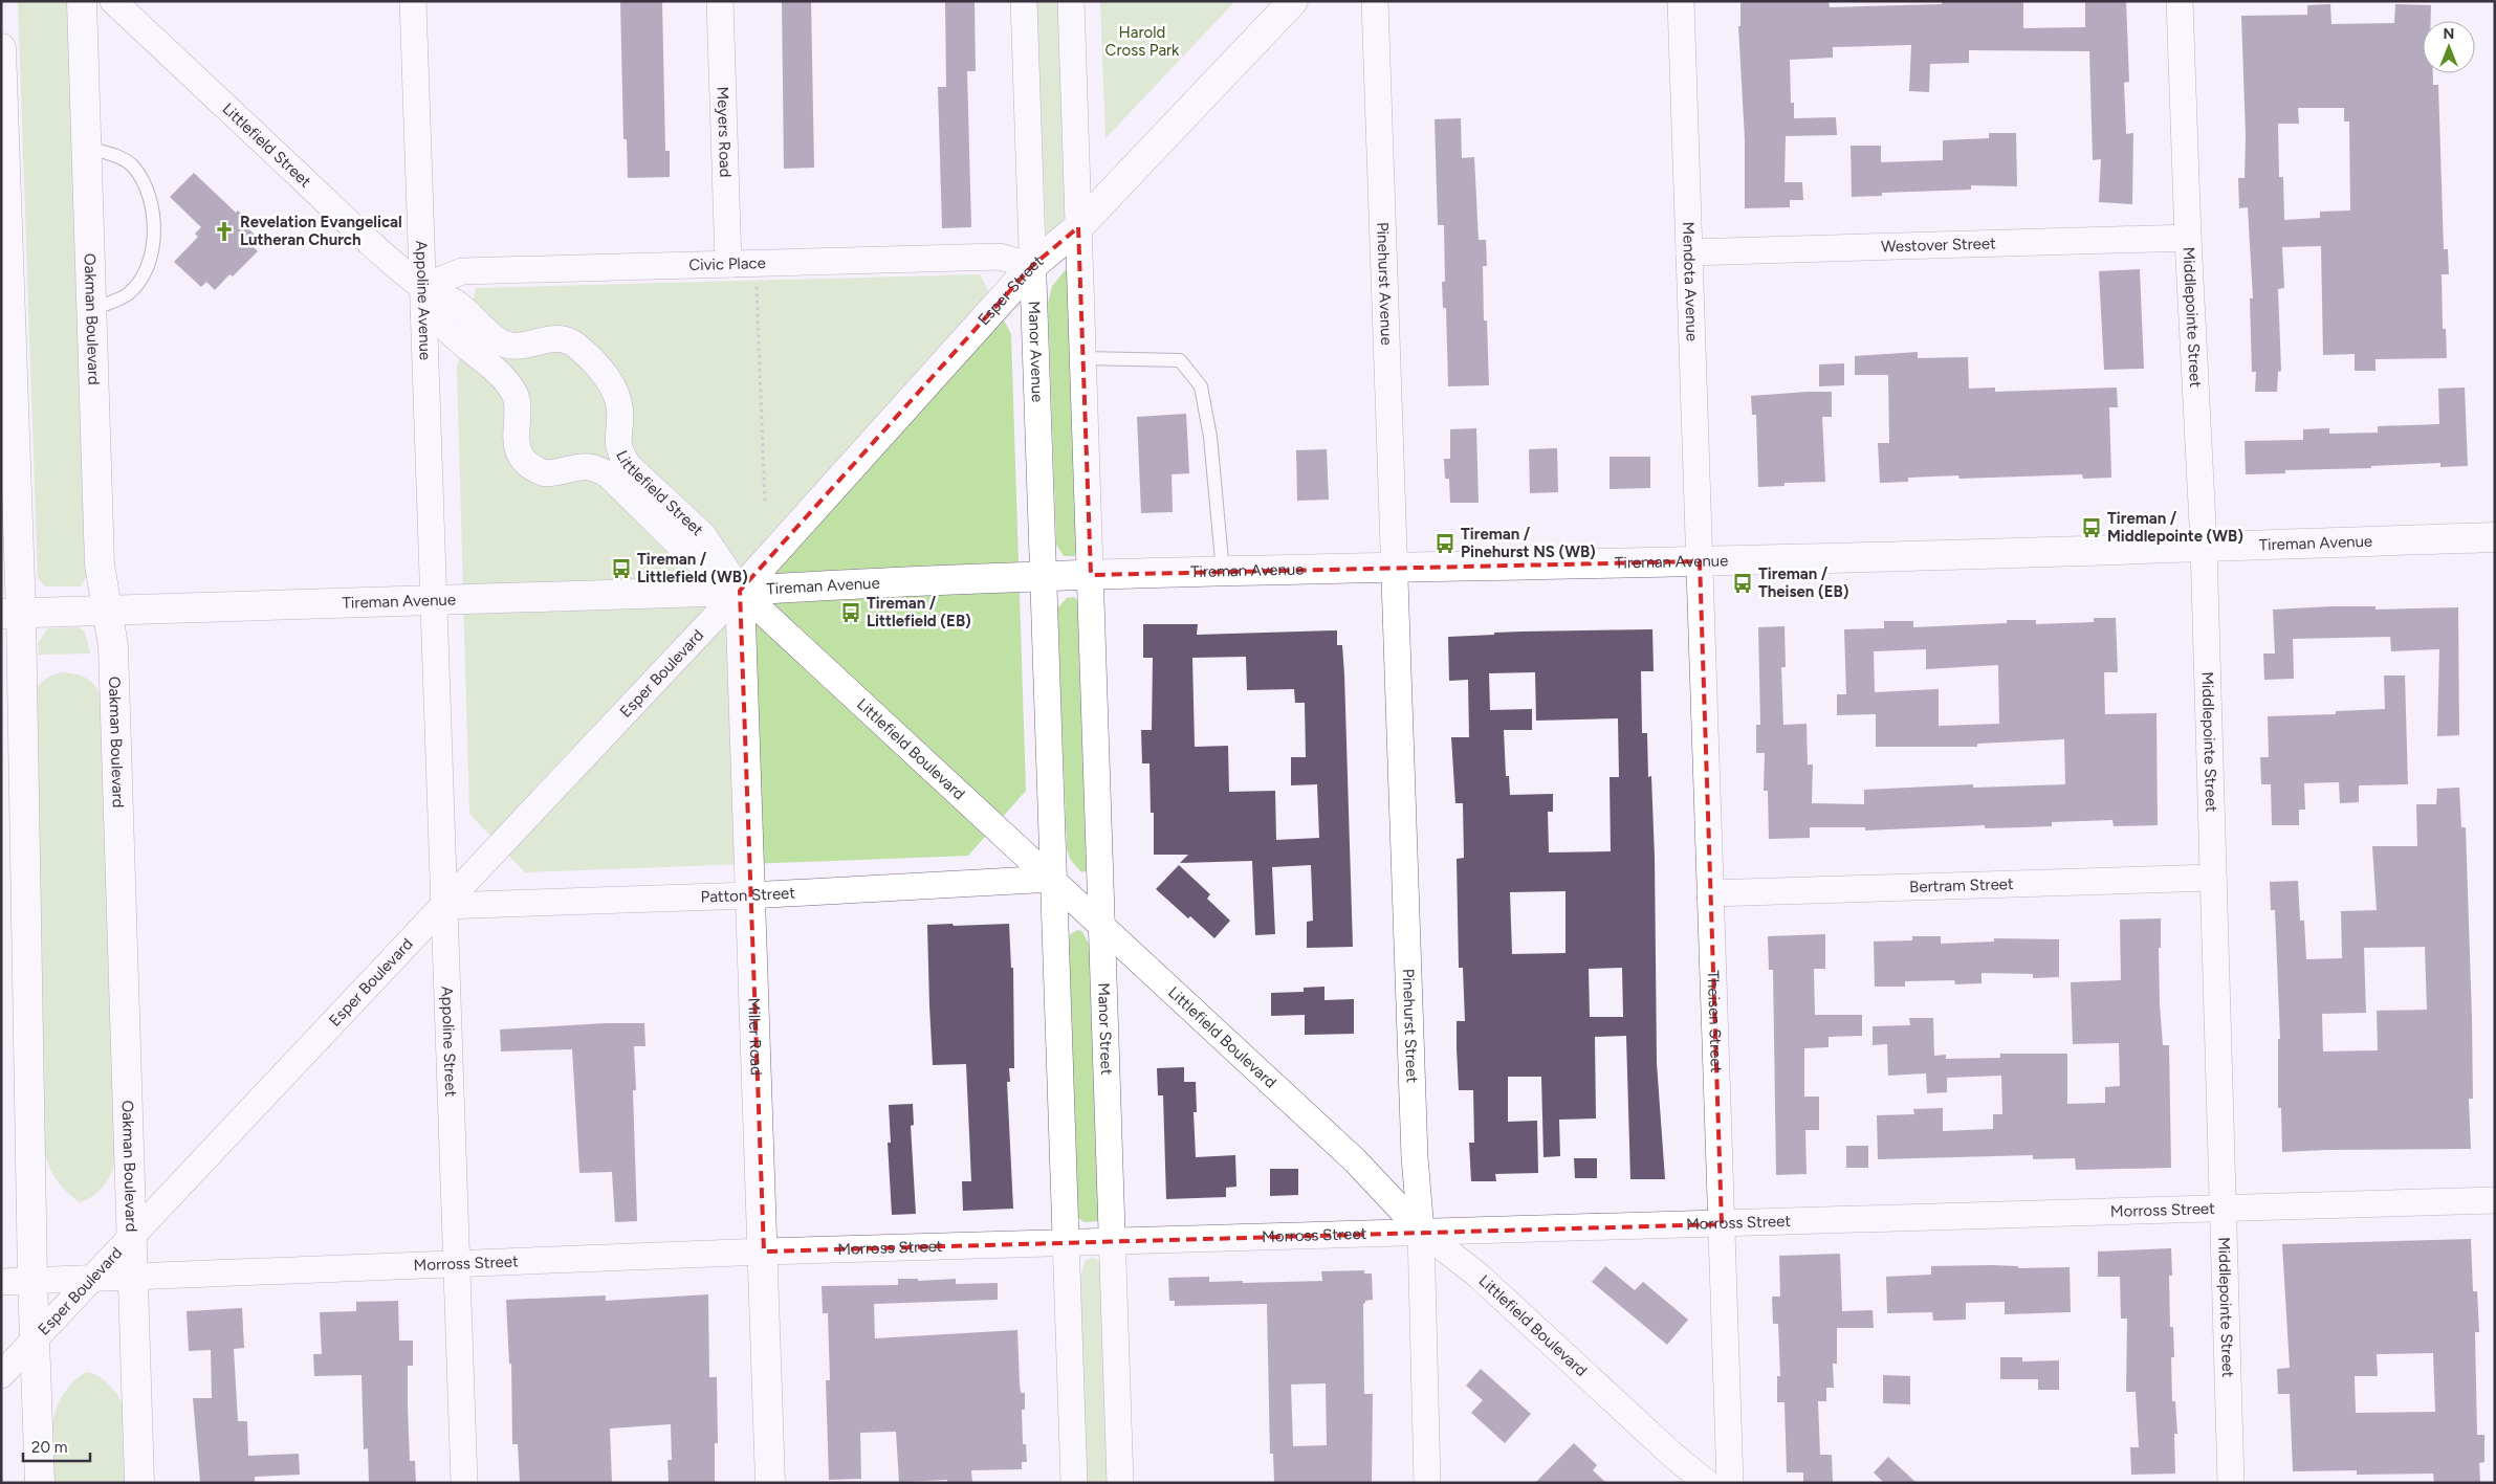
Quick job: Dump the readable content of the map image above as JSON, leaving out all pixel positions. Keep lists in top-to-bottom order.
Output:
{
  "streets": {
    "street": [
      "Meyers Road",
      "Littlefield Street",
      "Westover Street",
      "Civic Place",
      "Mendota Avenue",
      "Pinehurst Avenue",
      "Esper Street",
      "Appoline Avenue",
      "Oakman Boulevard",
      "Middlepointe Street",
      "Manor Avenue",
      "Tireman Avenue",
      "Esper Boulevard",
      "Littlefield Boulevard",
      "Bertram Street",
      "Patton Street",
      "Theisen Street",
      "Pinehurst Street",
      "Manor Street",
      "Miller Road",
      "Appoline Street",
      "Morross Street"
    ]
  },
  "crossings": [
    ["Meyers Road", "Civic Place"],
    ["Littlefield Street", "Civic Place"],
    ["Littlefield Street", "Esper Street"],
    ["Littlefield Street", "Appoline Avenue"],
    ["Littlefield Street", "Tireman Avenue"],
    ["Littlefield Street", "Esper Boulevard"],
    ["Littlefield Street", "Littlefield Boulevard"],
    ["Littlefield Street", "Miller Road"],
    ["Westover Street", "Mendota Avenue"],
    ["Westover Street", "Middlepointe Street"],
    ["Civic Place", "Esper Street"],
    ["Civic Place", "Appoline Avenue"],
    ["Civic Place", "Manor Avenue"],
    ["Mendota Avenue", "Tireman Avenue"],
    ["Mendota Avenue", "Theisen Street"],
    ["Pinehurst Avenue", "Tireman Avenue"],
    ["Pinehurst Avenue", "Pinehurst Street"],
    ["Esper Street", "Manor Avenue"],
    ["Esper Street", "Tireman Avenue"],
    ["Esper Street", "Esper Boulevard"],
    ["Esper Street", "Littlefield Boulevard"],
    ["Esper Street", "Miller Road"],
    ["Appoline Avenue", "Tireman Avenue"],
    ["Appoline Avenue", "Appoline Street"],
    ["Oakman Boulevard", "Tireman Avenue"],
    ["Oakman Boulevard", "Esper Boulevard"],
    ["Oakman Boulevard", "Morross Street"],
    ["Middlepointe Street", "Tireman Avenue"],
    ["Middlepointe Street", "Bertram Street"],
    ["Middlepointe Street", "Morross Street"],
    ["Manor Avenue", "Tireman Avenue"],
    ["Tireman Avenue", "Esper Boulevard"],
    ["Tireman Avenue", "Littlefield Boulevard"],
    ["Tireman Avenue", "Theisen Street"],
    ["Tireman Avenue", "Pinehurst Street"],
    ["Tireman Avenue", "Manor Street"],
    ["Tireman Avenue", "Miller Road"],
    ["Tireman Avenue", "Appoline Street"],
    ["Esper Boulevard", "Littlefield Boulevard"],
    ["Esper Boulevard", "Patton Street"],
    ["Esper Boulevard", "Miller Road"],
    ["Esper Boulevard", "Appoline Street"],
    ["Esper Boulevard", "Morross Street"],
    ["Littlefield Boulevard", "Patton Street"],
    ["Littlefield Boulevard", "Pinehurst Street"],
    ["Littlefield Boulevard", "Manor Street"],
    ["Littlefield Boulevard", "Miller Road"],
    ["Littlefield Boulevard", "Morross Street"],
    ["Bertram Street", "Theisen Street"],
    ["Patton Street", "Miller Road"],
    ["Patton Street", "Appoline Street"],
    ["Theisen Street", "Morross Street"],
    ["Pinehurst Street", "Morross Street"],
    ["Manor Street", "Morross Street"],
    ["Miller Road", "Morross Street"],
    ["Appoline Street", "Morross Street"]
  ],
  "parks": ["Harold Cross Park"],
  "places": {
    "church": ["Revelation Evangelical Lutheran Church"],
    "bus stop": [
      "Tireman / Middlepointe (WB)",
      "Tireman / Pinehurst NS (WB)",
      "Tireman / Littlefield (WB)",
      "Tireman / Theisen (EB)",
      "Tireman / Littlefield (EB)"
    ]
  },
  "scale_bar": "20 m",
  "north": "top"
}
